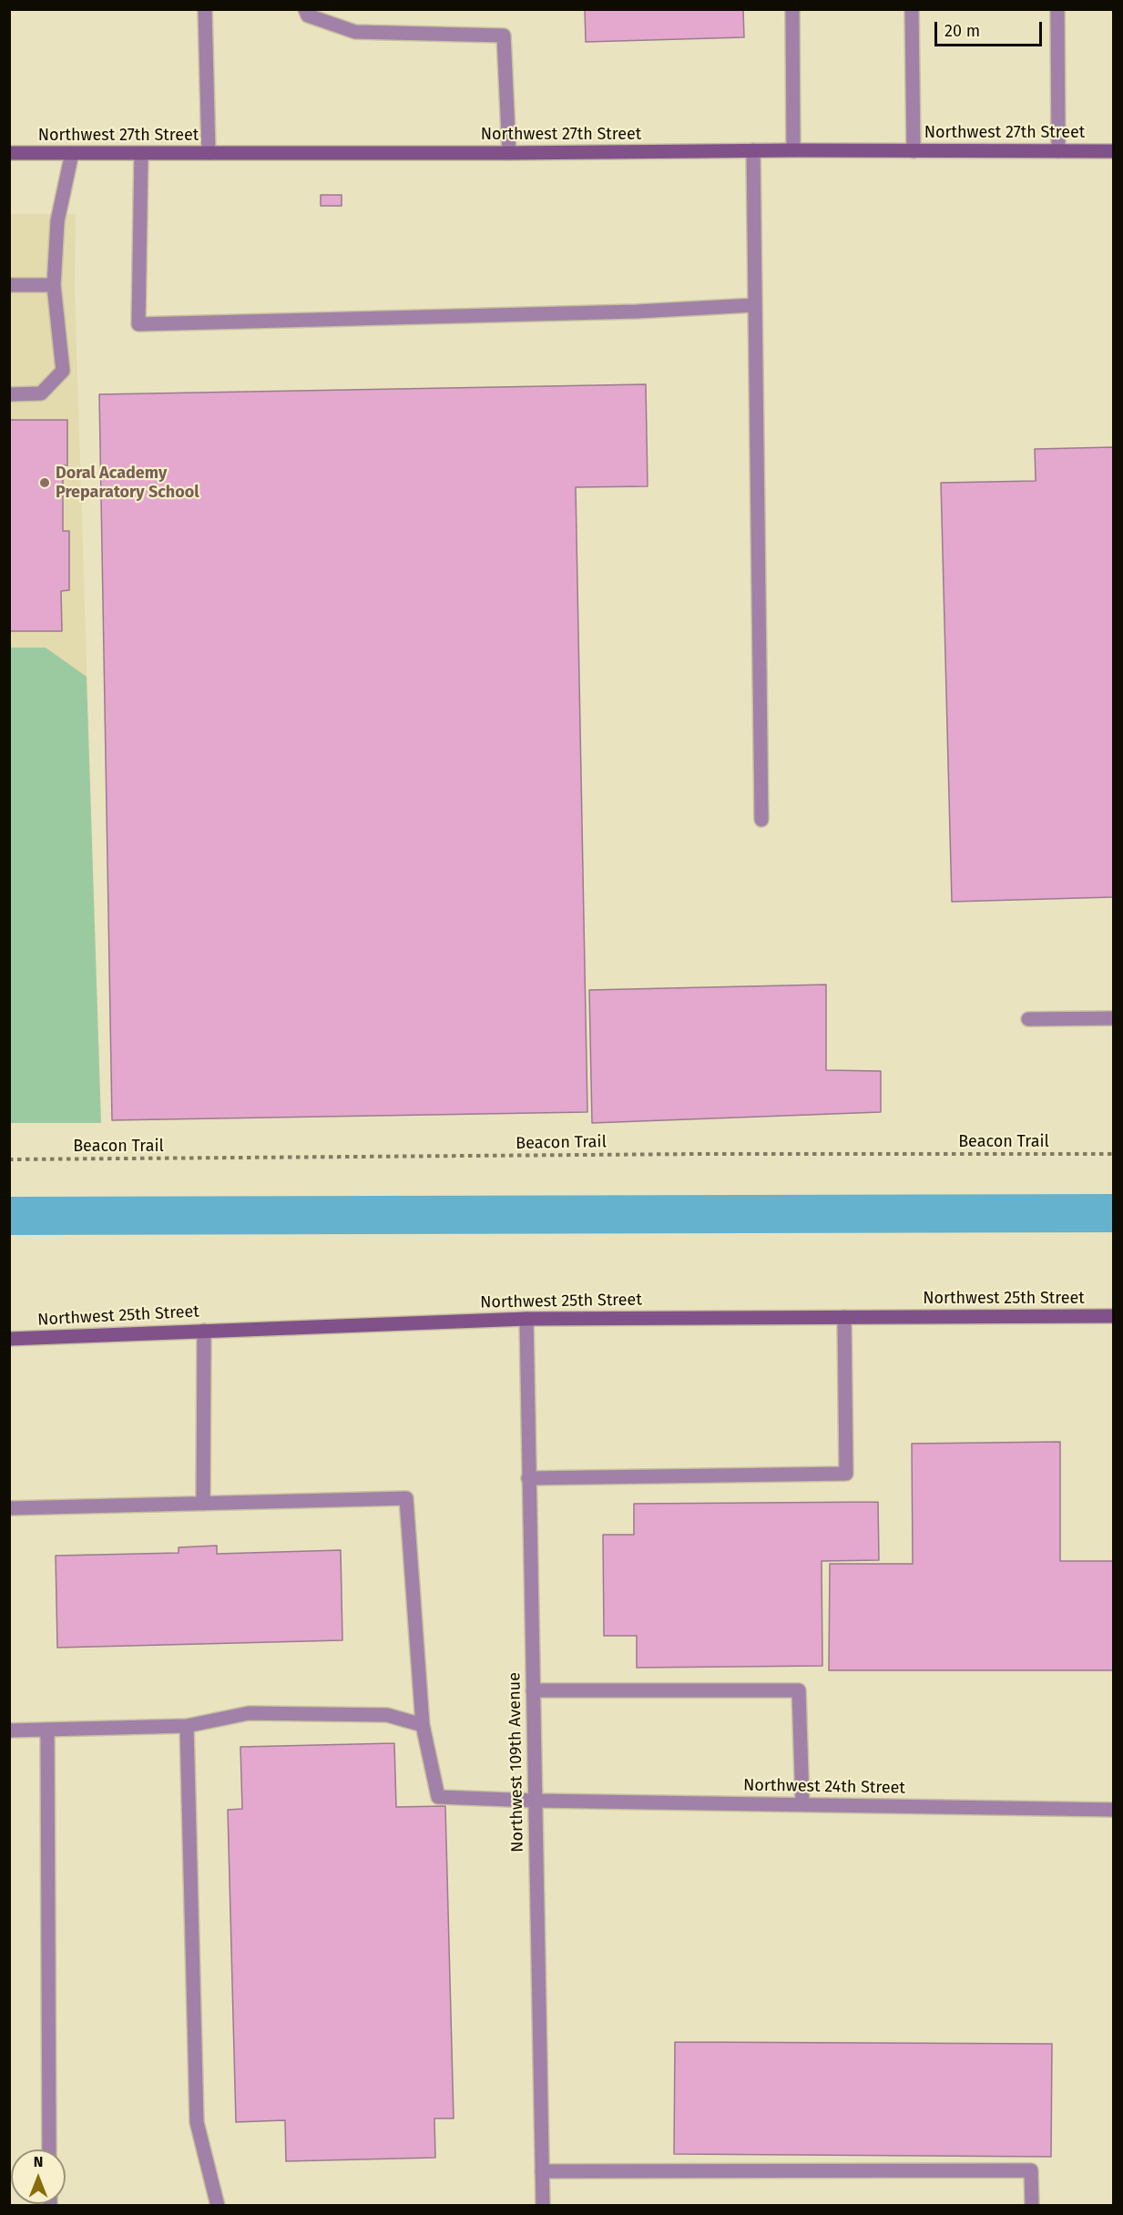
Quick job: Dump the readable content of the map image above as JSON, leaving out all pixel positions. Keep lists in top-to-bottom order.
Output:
{
  "streets": {
    "street": [
      "Northwest 27th Street",
      "Northwest 25th Street",
      "Northwest 109th Avenue",
      "Northwest 24th Street"
    ],
    "path": ["Beacon Trail"]
  },
  "crossings": [
    ["Northwest 25th Street", "Northwest 109th Avenue"],
    ["Northwest 109th Avenue", "Northwest 24th Street"]
  ],
  "places": ["Doral Academy Preparatory School"],
  "scale_bar": "20 m",
  "north": "top"
}
